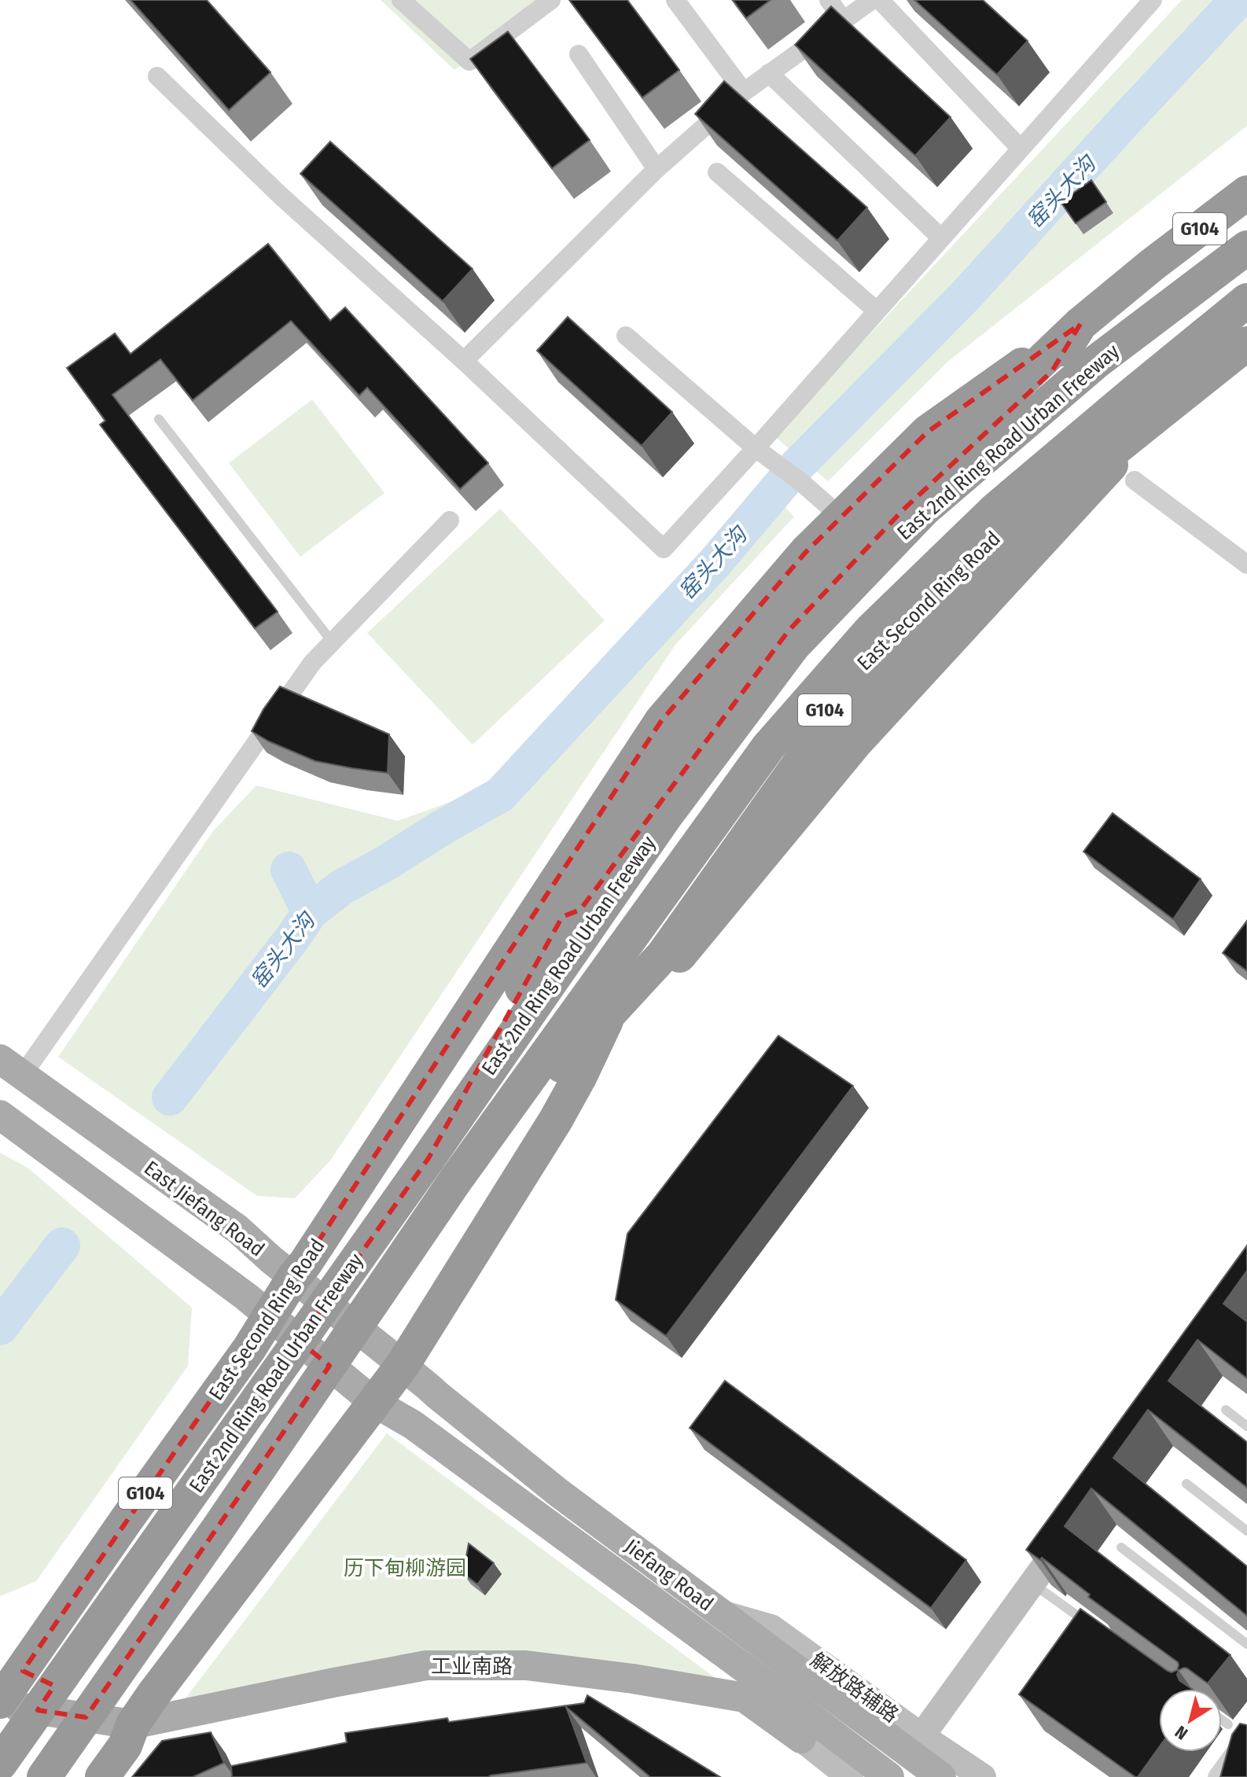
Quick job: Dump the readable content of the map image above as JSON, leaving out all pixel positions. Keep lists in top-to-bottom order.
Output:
{
  "streets": {
    "highway": ["G104", "East 2nd Ring Road Urban Freeway", "East Second Ring Road"],
    "main road": ["East Jiefang Road", "Jiefang Road", "工业南路"],
    "street": ["解放路辅路"]
  },
  "crossings": [
    ["East Second Ring Road", "East Jiefang Road"],
    ["East Second Ring Road", "Jiefang Road"],
    ["East Second Ring Road", "工业南路"],
    ["East Jiefang Road", "Jiefang Road"],
    ["Jiefang Road", "工业南路"],
    ["Jiefang Road", "解放路辅路"]
  ],
  "water": ["窑头大沟"],
  "parks": ["历下甸柳游园"],
  "north": "bottom left"
}
